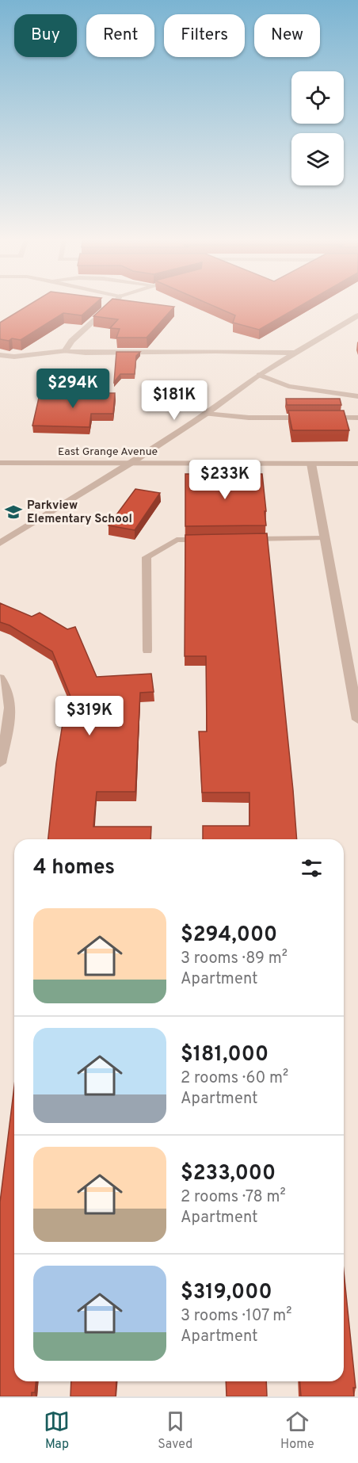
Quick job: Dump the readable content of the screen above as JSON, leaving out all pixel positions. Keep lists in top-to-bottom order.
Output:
{
  "streets": {
    "street": ["East Grange Avenue"]
  },
  "places": {
    "school or university": ["Parkview Elementary School"]
  },
  "page": {
    "chip": [
      "Buy",
      "Rent",
      "Filters",
      "New"
    ],
    "price": [
      "$294K",
      "$181K",
      "$233K",
      "$319K"
    ],
    "heading": "4 homes",
    "list": [
      {
        "name": "$294,000",
        "note": "3 rooms · 89 m² · Apartment"
      },
      {
        "name": "$181,000",
        "note": "2 rooms · 60 m² · Apartment"
      },
      {
        "name": "$233,000",
        "note": "2 rooms · 78 m² · Apartment"
      },
      {
        "name": "$319,000",
        "note": "3 rooms · 107 m² · Apartment"
      }
    ],
    "tabs": ["Map", "Saved", "Home"]
  }
}
